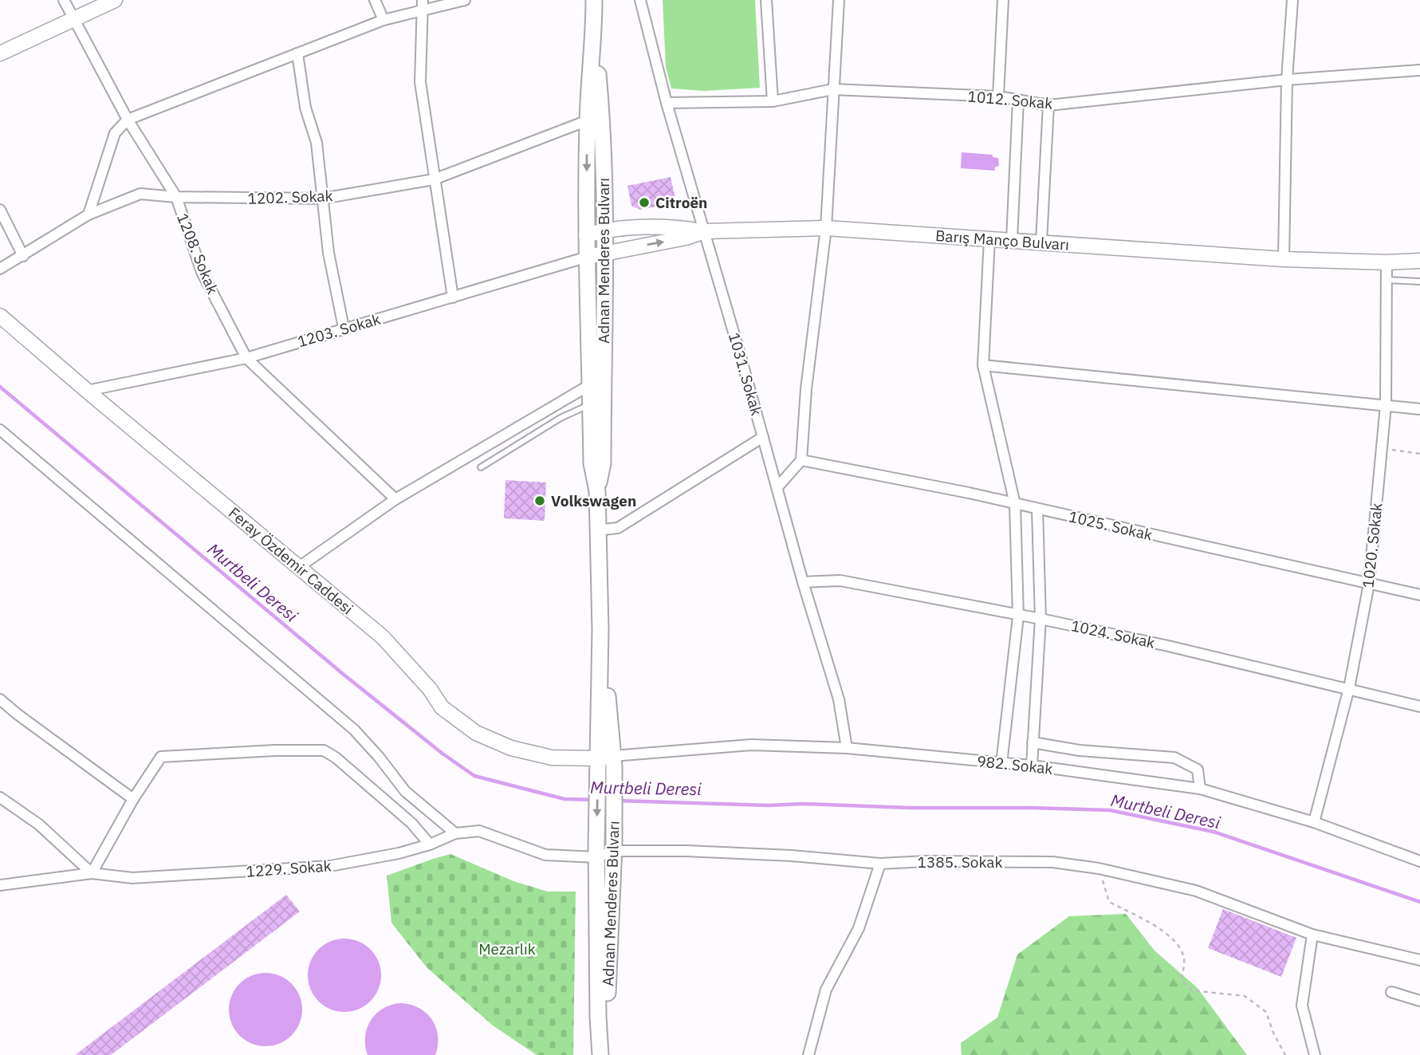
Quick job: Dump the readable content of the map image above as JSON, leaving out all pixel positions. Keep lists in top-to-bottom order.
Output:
{
  "streets": {
    "main road": [
      "Barış Manço Bulvarı",
      "Adnan Menderes Bulvarı",
      "Feray Özdemir Caddesi",
      "982. Sokak"
    ],
    "street": [
      "1012. Sokak",
      "1202. Sokak",
      "1208. Sokak",
      "1203. Sokak",
      "1031. Sokak",
      "1025. Sokak",
      "1020. Sokak",
      "1024. Sokak",
      "1385. Sokak",
      "1229. Sokak"
    ]
  },
  "crossings": [
    ["1012. Sokak", "1031. Sokak"],
    ["1202. Sokak", "1208. Sokak"],
    ["1202. Sokak", "Adnan Menderes Bulvarı"],
    ["Barış Manço Bulvarı", "Adnan Menderes Bulvarı"],
    ["Barış Manço Bulvarı", "1203. Sokak"],
    ["Barış Manço Bulvarı", "1031. Sokak"],
    ["Barış Manço Bulvarı", "1020. Sokak"],
    ["1208. Sokak", "1203. Sokak"],
    ["Adnan Menderes Bulvarı", "1203. Sokak"],
    ["Adnan Menderes Bulvarı", "Feray Özdemir Caddesi"],
    ["Adnan Menderes Bulvarı", "982. Sokak"],
    ["Adnan Menderes Bulvarı", "1385. Sokak"],
    ["Adnan Menderes Bulvarı", "1229. Sokak"],
    ["1203. Sokak", "Feray Özdemir Caddesi"],
    ["1031. Sokak", "1024. Sokak"],
    ["1031. Sokak", "982. Sokak"],
    ["1025. Sokak", "1020. Sokak"],
    ["1020. Sokak", "1024. Sokak"],
    ["1020. Sokak", "982. Sokak"],
    ["Feray Özdemir Caddesi", "982. Sokak"],
    ["1385. Sokak", "1229. Sokak"]
  ],
  "water": ["Murtbeli Deresi"],
  "parks": ["Mezarlık"],
  "places": ["Citroën", "Volkswagen"]
}
